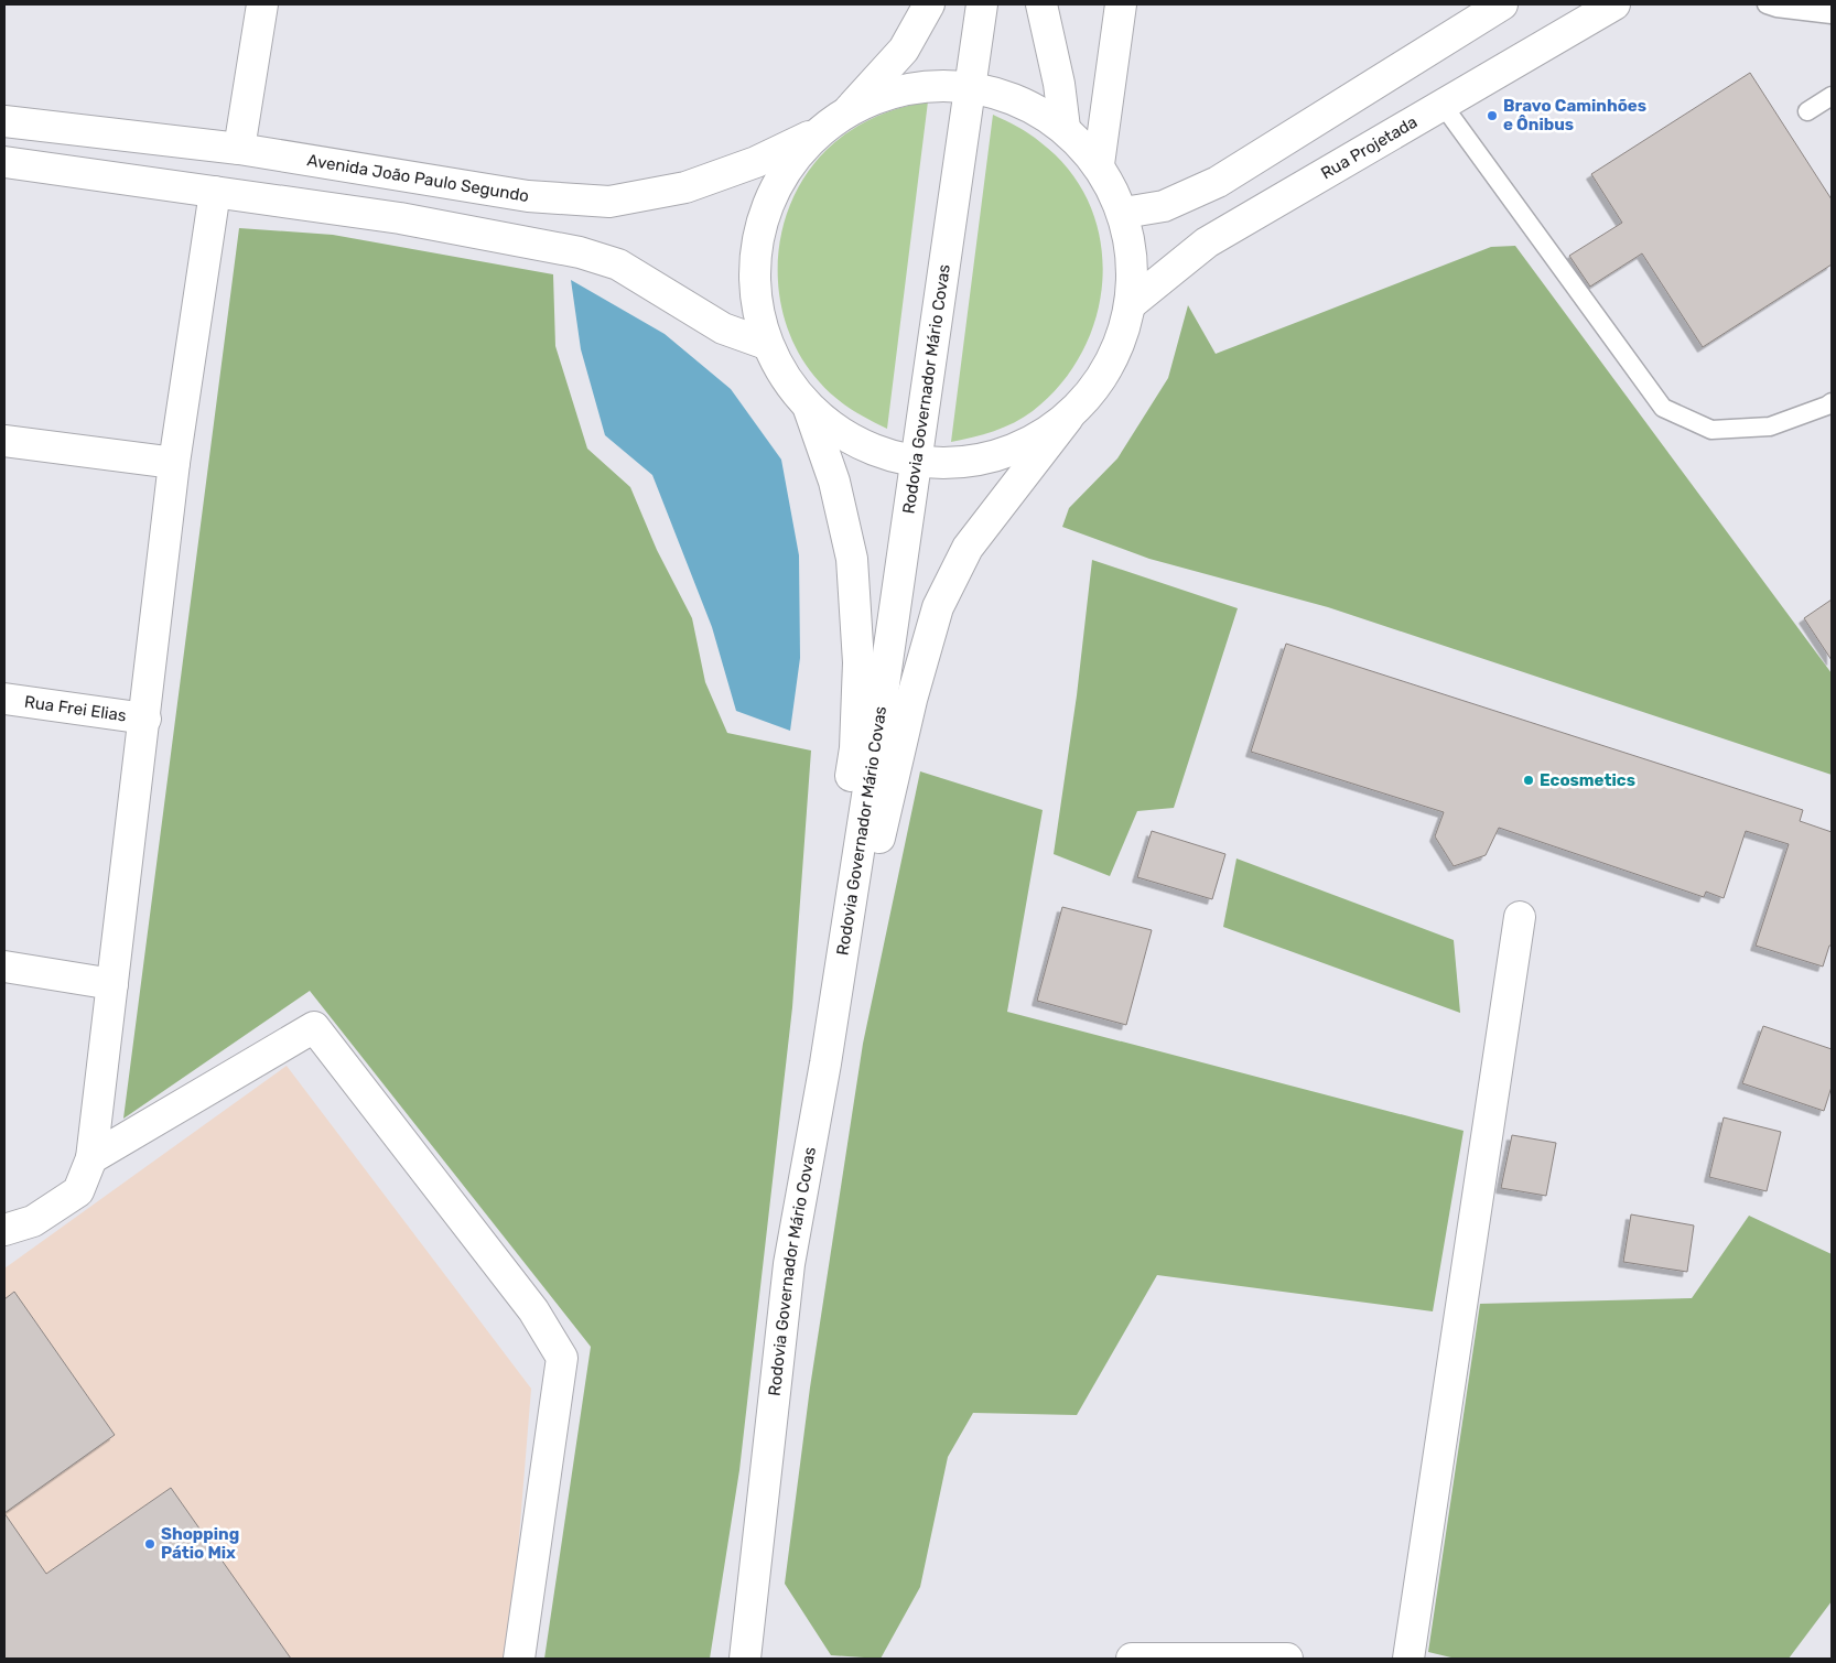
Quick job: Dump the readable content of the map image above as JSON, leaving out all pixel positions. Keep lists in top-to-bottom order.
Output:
{
  "streets": {
    "main road": [
      "Rua Projetada",
      "Avenida João Paulo Segundo",
      "Rodovia Governador Mário Covas",
      "Rua Frei Elias"
    ]
  },
  "crossings": [
    ["Rua Projetada", "Avenida João Paulo Segundo"],
    ["Avenida João Paulo Segundo", "Rodovia Governador Mário Covas"]
  ],
  "places": ["Bravo Caminhões e Ônibus", "Ecosmetics", "Shopping Pátio Mix"]
}
